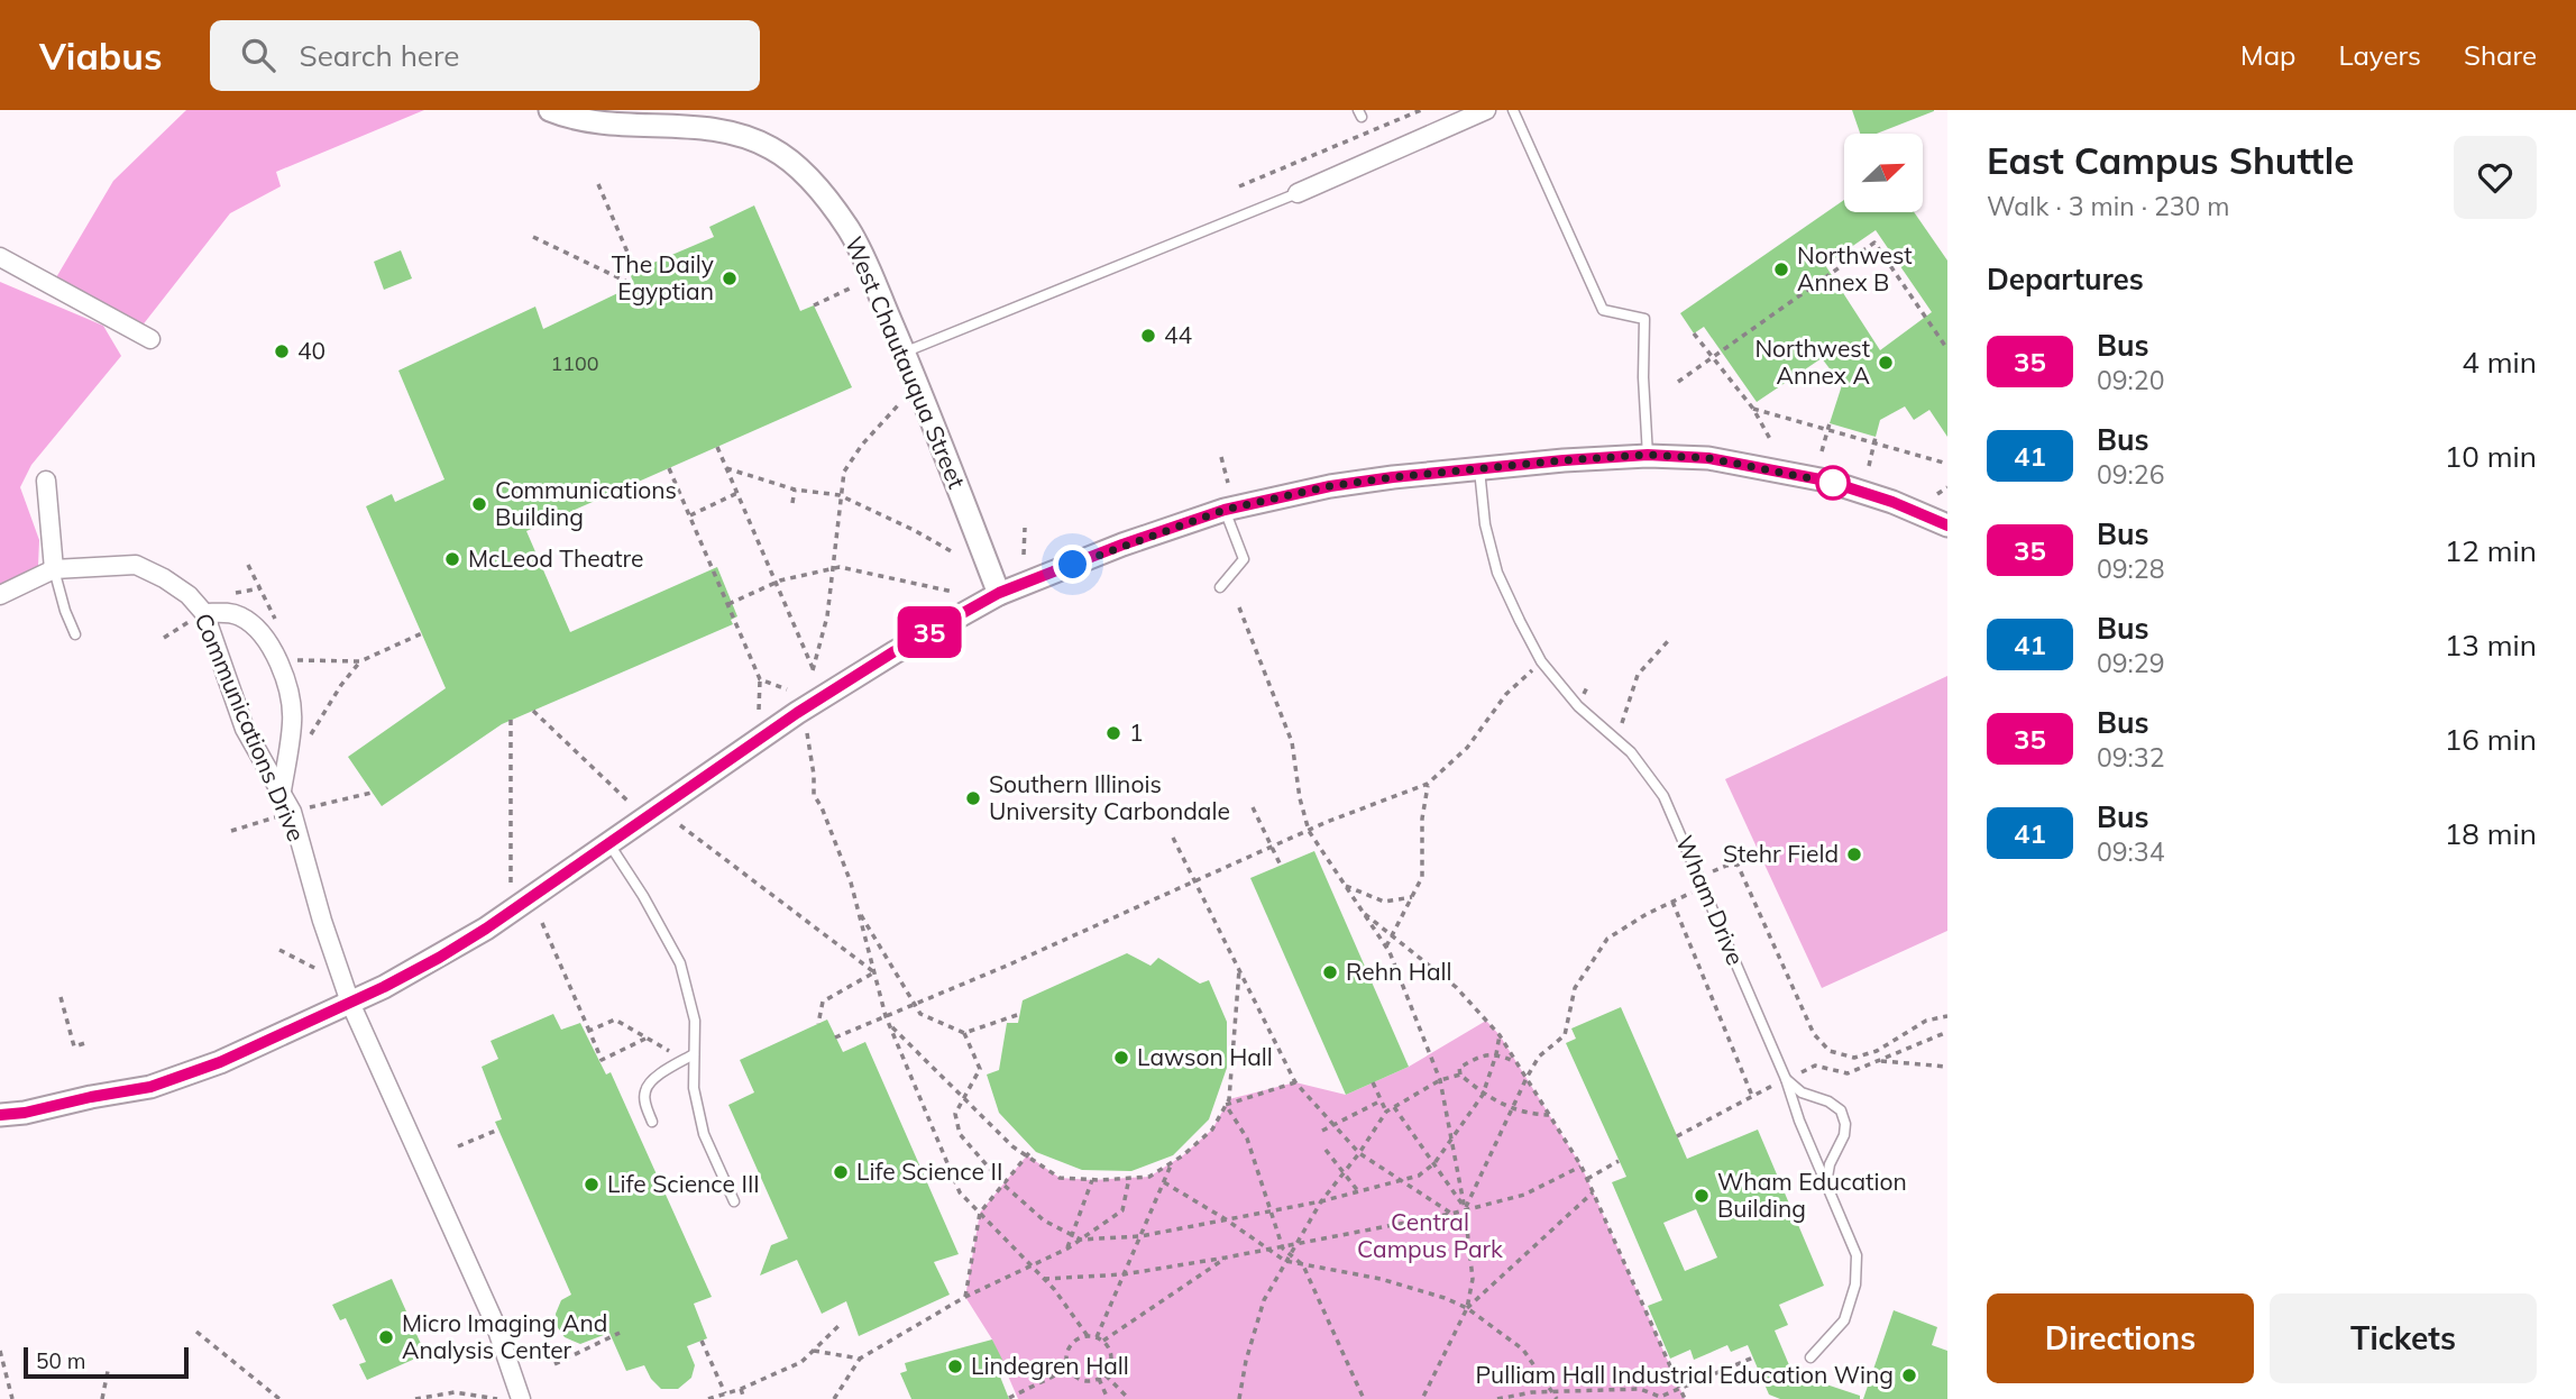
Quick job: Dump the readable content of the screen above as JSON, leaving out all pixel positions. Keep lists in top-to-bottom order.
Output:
{
  "streets": {
    "street": ["West Chautauqua Street", "Communications Drive"],
    "lane": ["Wham Drive"]
  },
  "parks": ["Central Campus Park"],
  "places": [
    "Northwest Annex B",
    "The Daily Egyptian",
    "44",
    "40",
    "Northwest Annex A",
    "Communications Building",
    "McLeod Theatre",
    "1",
    "Southern Illinois University Carbondale",
    "Stehr Field",
    "Rehn Hall",
    "Lawson Hall",
    "Life Science II",
    "Life Science III",
    "Wham Education Building",
    "Micro Imaging And Analysis Center",
    "Lindegren Hall",
    "Pulliam Hall Industrial Education Wing"
  ],
  "lines": ["bus line 35"],
  "house_numbers": ["1100"],
  "scale_bar": "50 m",
  "north": "top right",
  "page": {
    "header": "Viabus",
    "search": "Search here",
    "nav": ["Map", "Layers", "Share"],
    "on_map": "35",
    "heading": [
      ["East Campus Shuttle", "Walk · 3 min · 230 m"],
      "Departures"
    ],
    "list": [
      {
        "mark": "35",
        "name": "Bus",
        "note": "09:20",
        "value": "4 min"
      },
      {
        "mark": "41",
        "name": "Bus",
        "note": "09:26",
        "value": "10 min"
      },
      {
        "mark": "35",
        "name": "Bus",
        "note": "09:28",
        "value": "12 min"
      },
      {
        "mark": "41",
        "name": "Bus",
        "note": "09:29",
        "value": "13 min"
      },
      {
        "mark": "35",
        "name": "Bus",
        "note": "09:32",
        "value": "16 min"
      },
      {
        "mark": "41",
        "name": "Bus",
        "note": "09:34",
        "value": "18 min"
      }
    ],
    "buttons": ["Directions", "Tickets"],
    "scale": "50 m"
  }
}
